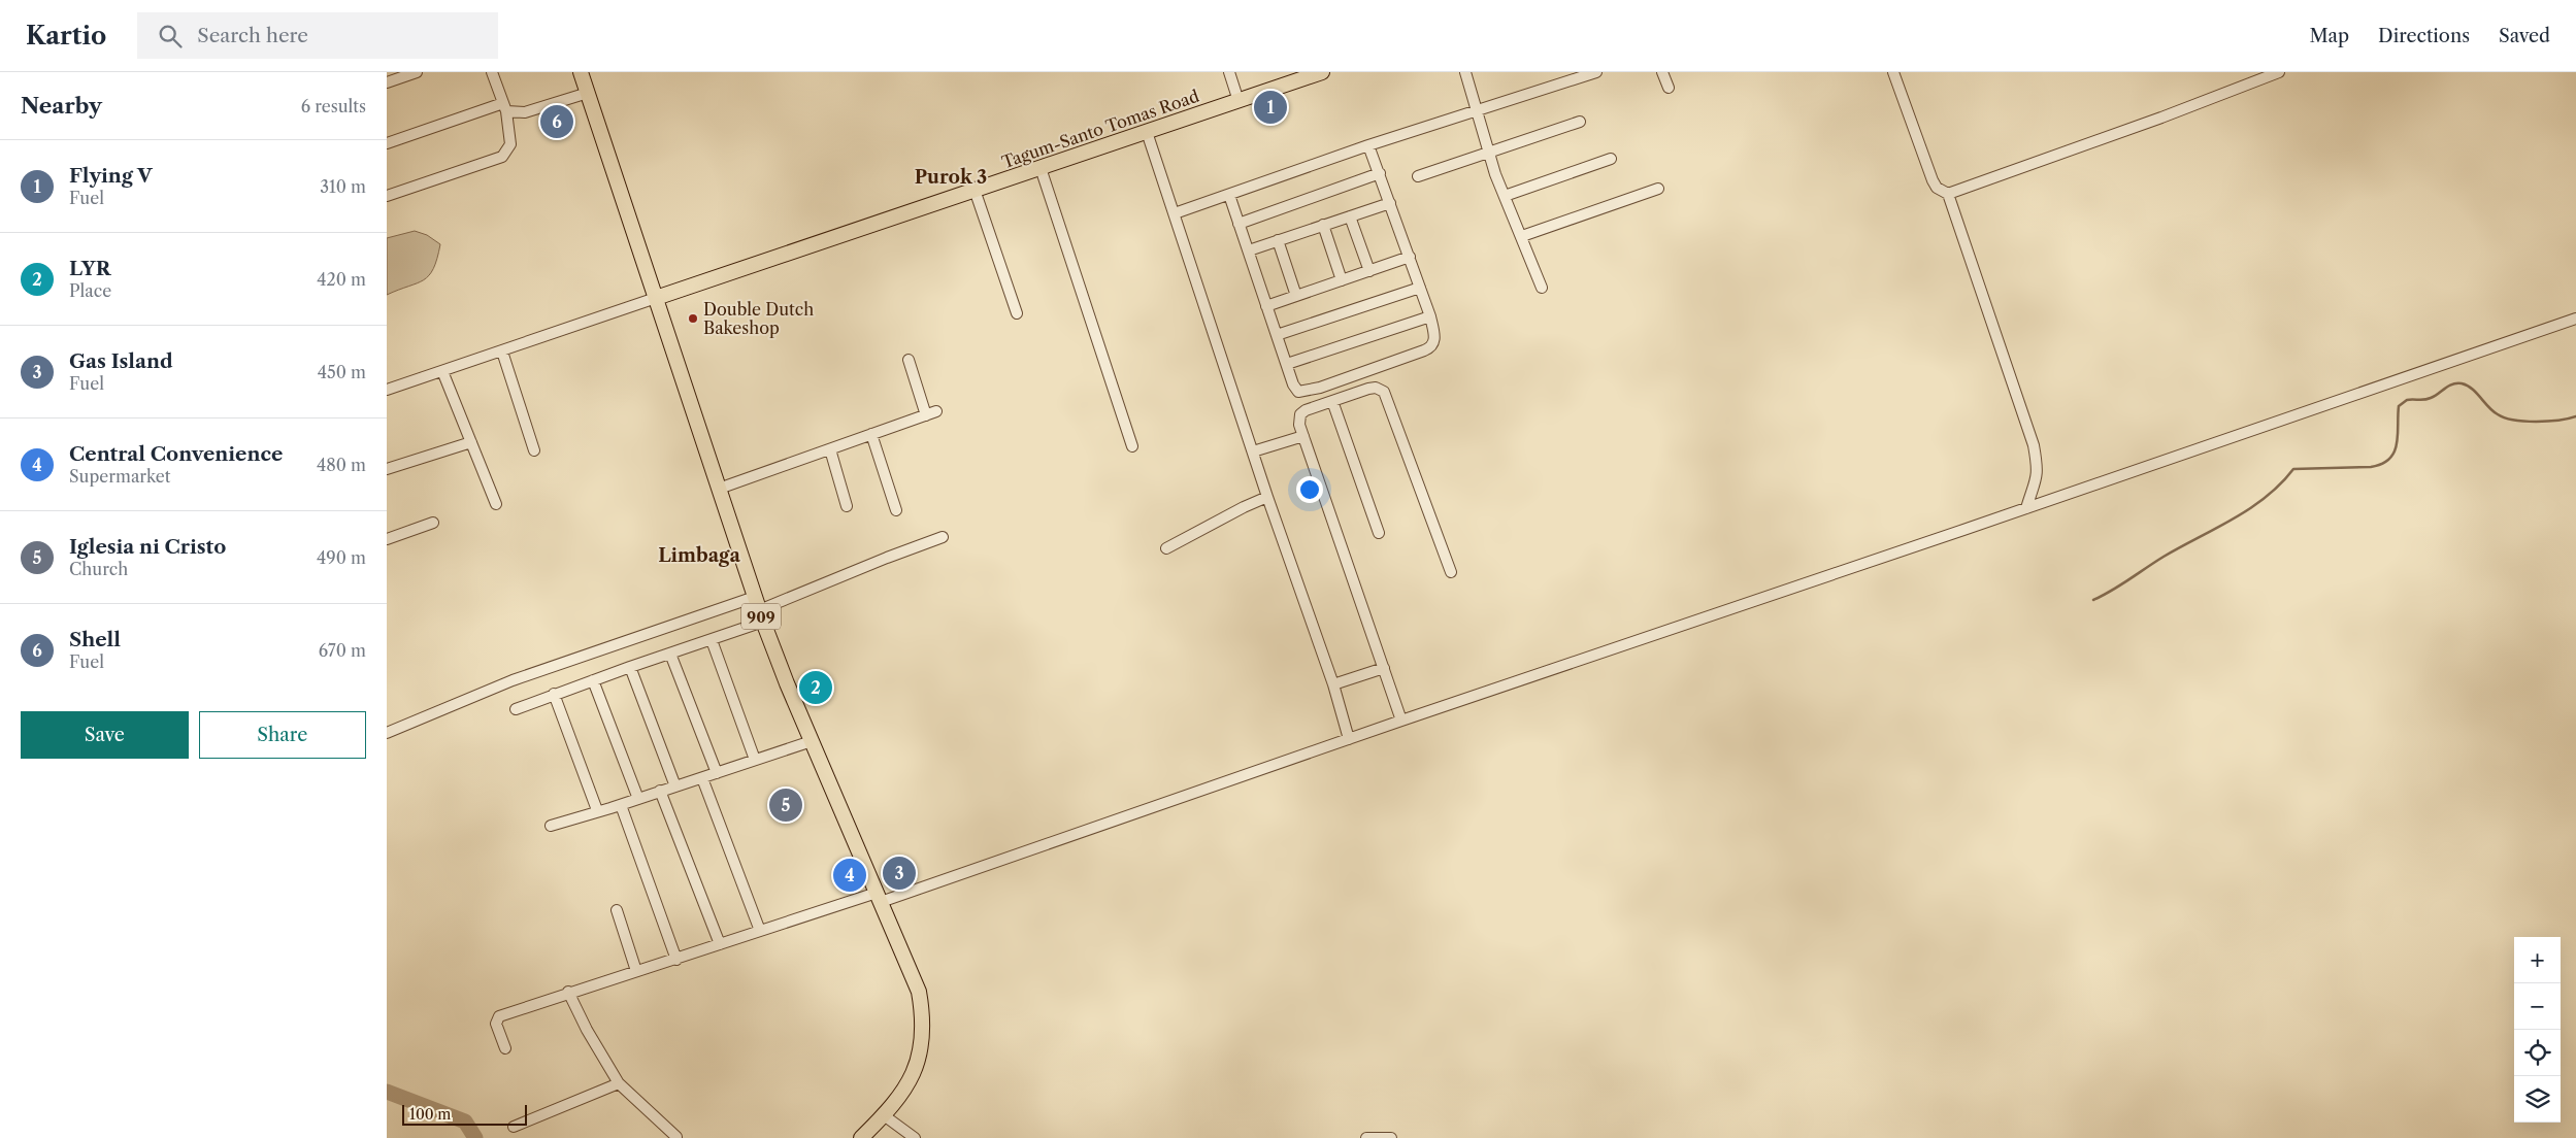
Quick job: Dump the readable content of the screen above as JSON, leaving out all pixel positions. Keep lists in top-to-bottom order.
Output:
{
  "streets": {
    "main road": ["Tagum-Santo Tomas Road", "909"]
  },
  "crossings": [
    ["Tagum-Santo Tomas Road", "909"]
  ],
  "districts": ["Purok 3", "Limbaga"],
  "places": ["Double Dutch Bakeshop"],
  "scale_bar": "100 m",
  "page": {
    "header": "Kartio",
    "search": "Search here",
    "nav": ["Map", "Directions", "Saved"],
    "heading": ["Nearby", "6 results"],
    "pins": [
      "1",
      "6",
      "2",
      "5",
      "3",
      "4"
    ],
    "list": [
      {
        "mark": "1",
        "name": "Flying V",
        "note": "Fuel",
        "value": "310 m"
      },
      {
        "mark": "2",
        "name": "LYR",
        "note": "Place",
        "value": "420 m"
      },
      {
        "mark": "3",
        "name": "Gas Island",
        "note": "Fuel",
        "value": "450 m"
      },
      {
        "mark": "4",
        "name": "Central Convenience",
        "note": "Supermarket",
        "value": "480 m"
      },
      {
        "mark": "5",
        "name": "Iglesia ni Cristo",
        "note": "Church",
        "value": "490 m"
      },
      {
        "mark": "6",
        "name": "Shell",
        "note": "Fuel",
        "value": "670 m"
      }
    ],
    "buttons": ["Save", "Share"],
    "map_buttons": ["+", "−"],
    "scale": "100 m"
  }
}
